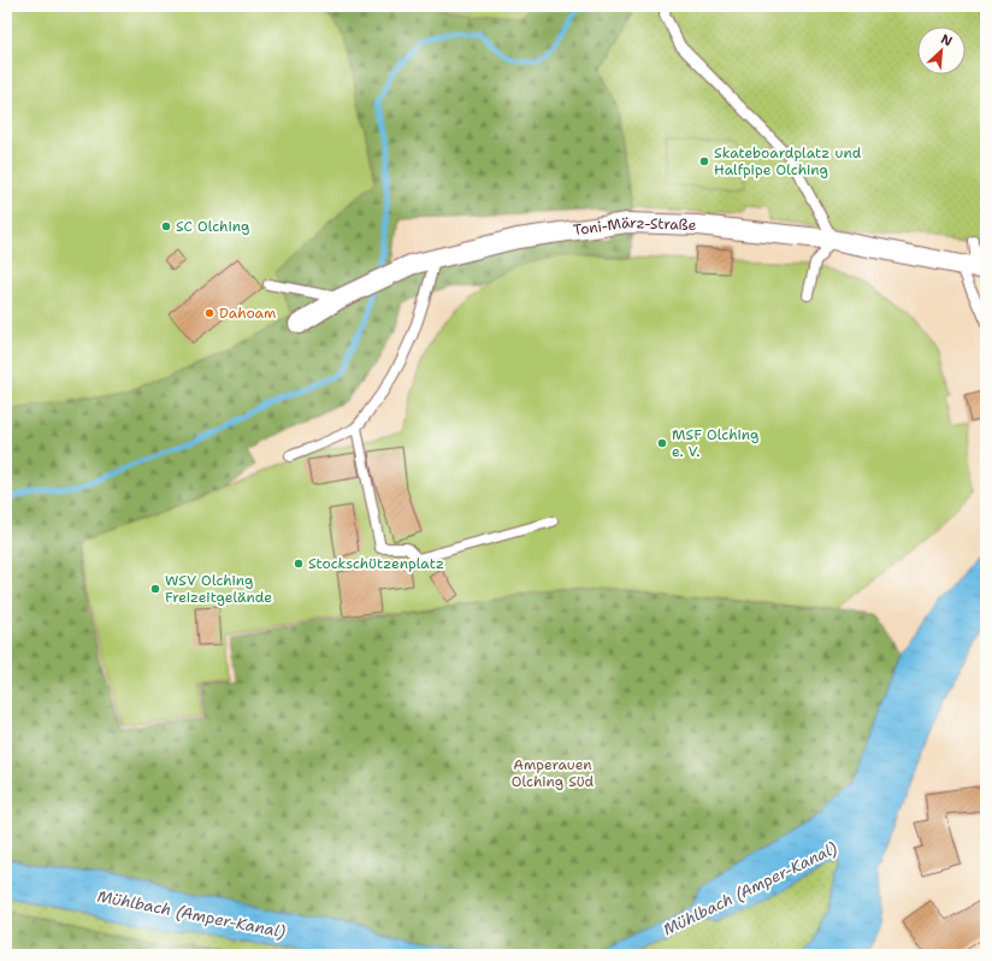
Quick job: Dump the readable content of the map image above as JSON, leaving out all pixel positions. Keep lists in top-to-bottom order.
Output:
{
  "streets": {
    "street": ["Toni-März-Straße"]
  },
  "water": ["Mühlbach (Amper-Kanal)"],
  "parks": ["Amperauen Olching Süd"],
  "places": [
    "Skateboardplatz und Halfpipe Olching",
    "SC Olching",
    "Dahoam",
    "MSF Olching e. V.",
    "Stockschützenplatz",
    "WSV Olching Freizeitgelände"
  ],
  "north": "top right"
}
